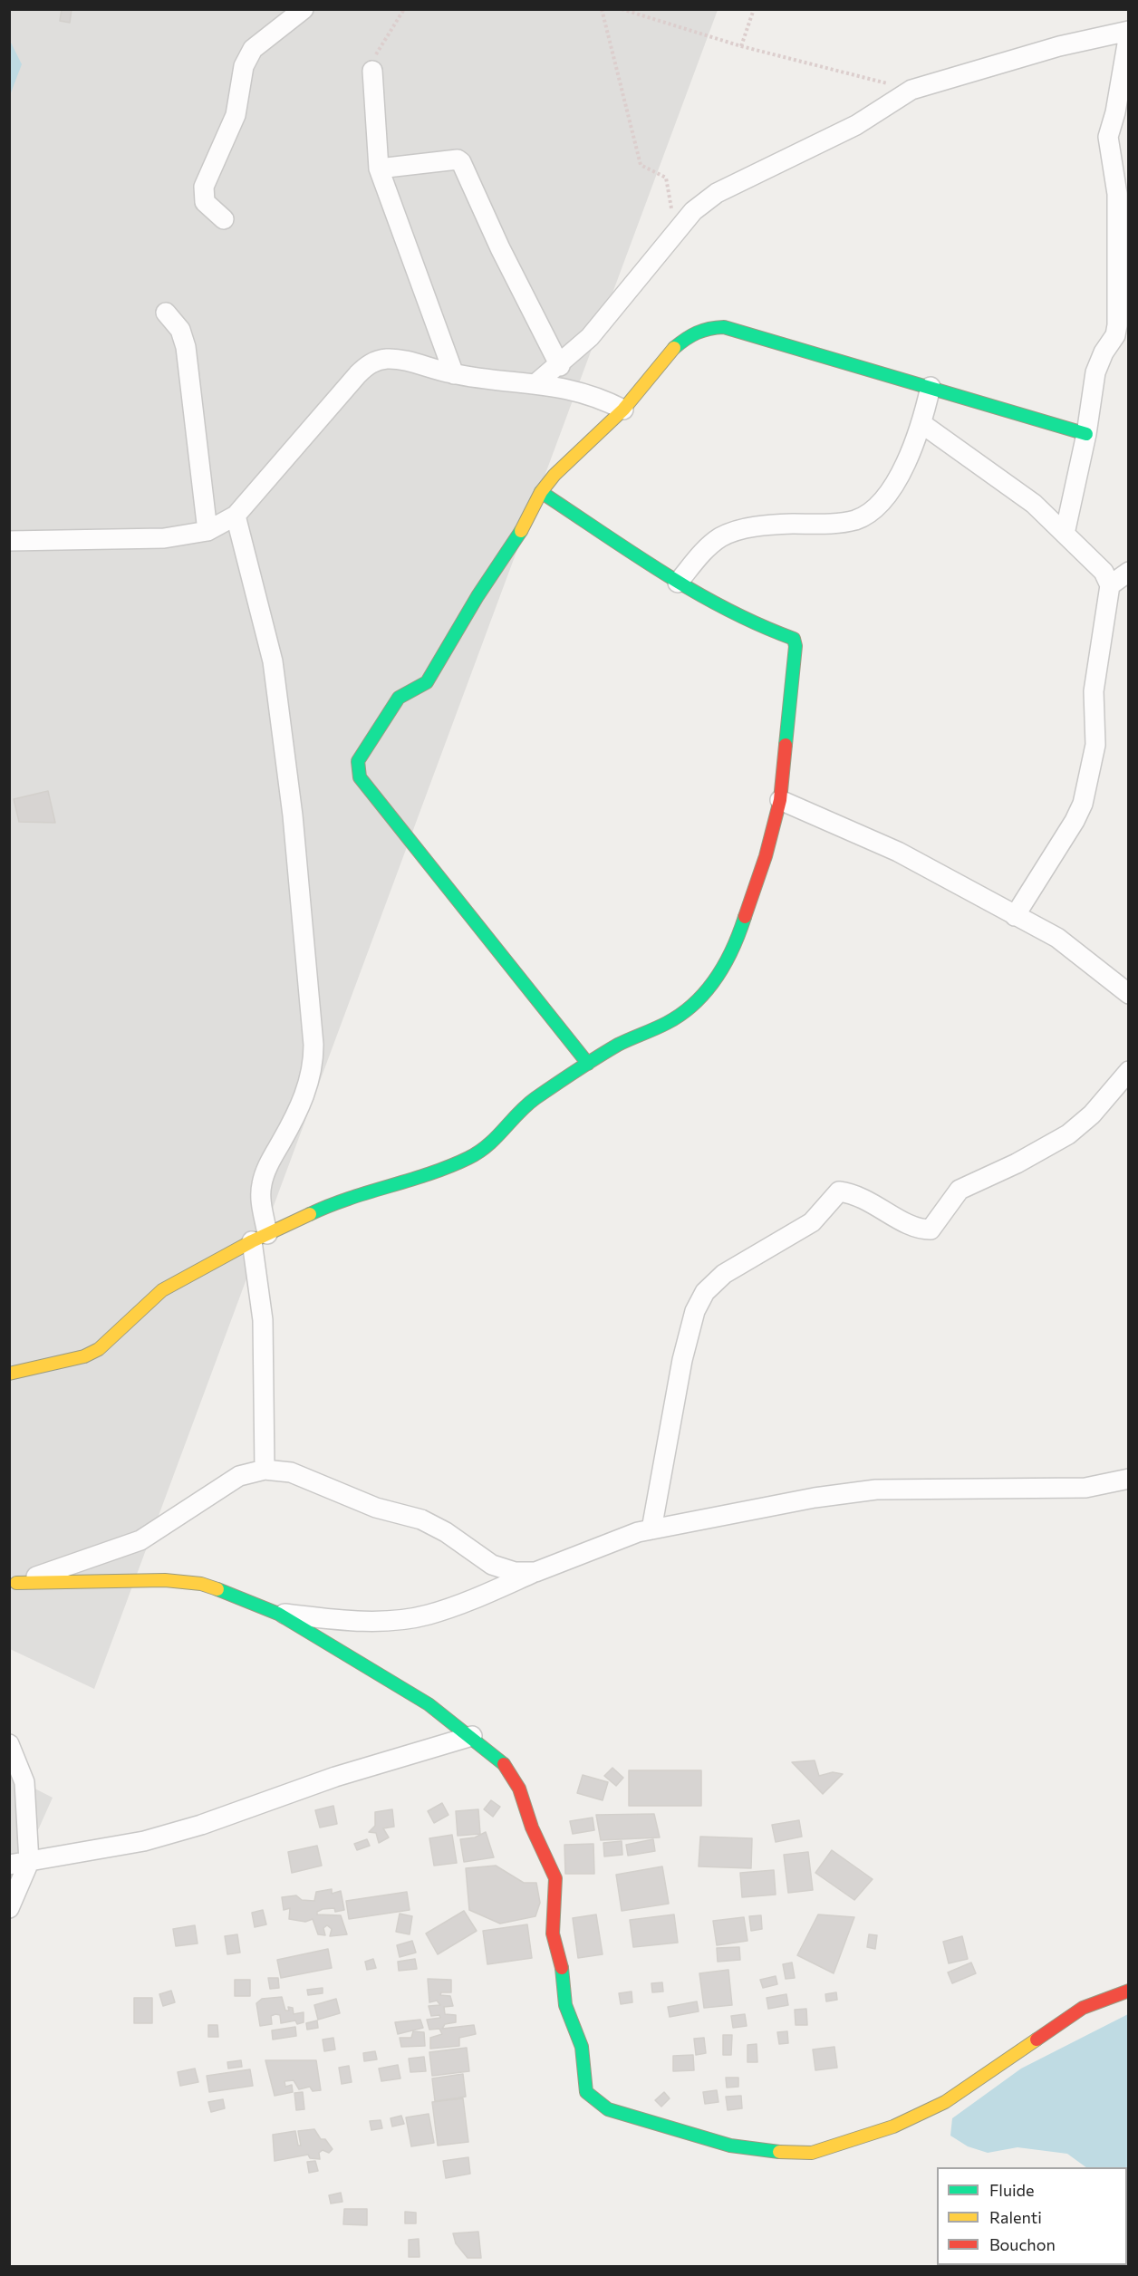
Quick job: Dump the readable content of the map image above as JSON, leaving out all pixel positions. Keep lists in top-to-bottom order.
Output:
{
  "legend": ["Fluide", "Ralenti", "Bouchon"]
}
